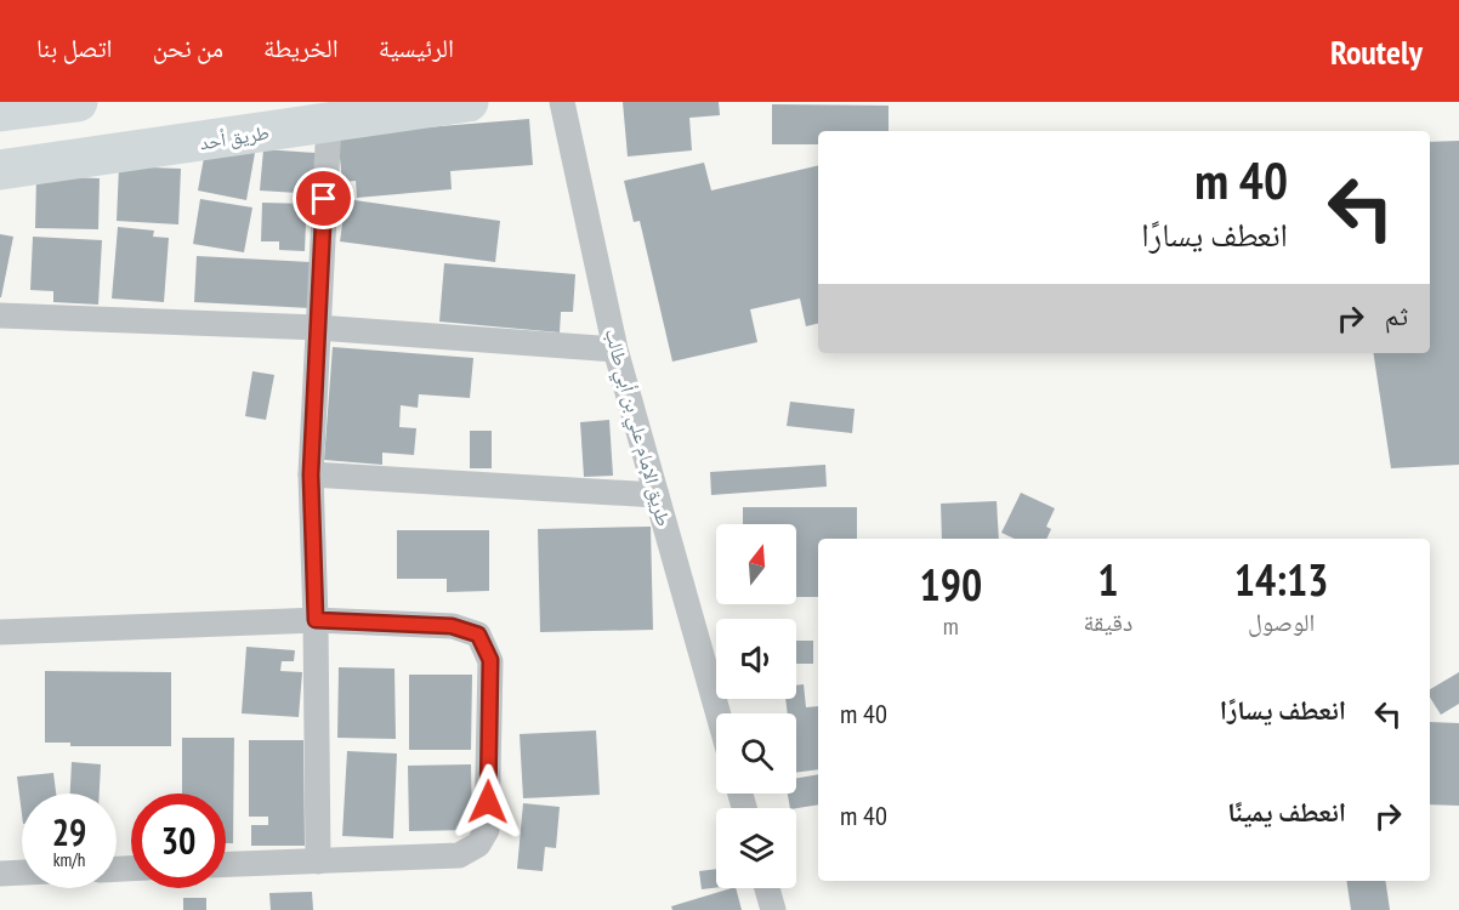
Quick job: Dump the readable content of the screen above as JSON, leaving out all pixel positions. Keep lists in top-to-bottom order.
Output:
{
  "streets": {
    "main road": ["طريق أحد"],
    "street": ["طريق الإمام علي بن أبي طالب"]
  },
  "north": "top",
  "page": {
    "header": "Routely",
    "nav": [
      "الرئيسية",
      "الخريطة",
      "من نحن",
      "اتصل بنا"
    ],
    "turn": ["40 m", "انعطف يسارًا"],
    "then": "ثم",
    "eta": [
      "14:13",
      "الوصول",
      "1",
      "دقيقة",
      "190",
      "m"
    ],
    "list": [
      {
        "name": "انعطف يسارًا",
        "value": "40 m"
      },
      {
        "name": "انعطف يمينًا",
        "value": "40 m"
      }
    ],
    "speed": "29 km/h",
    "limit": "30"
  }
}
